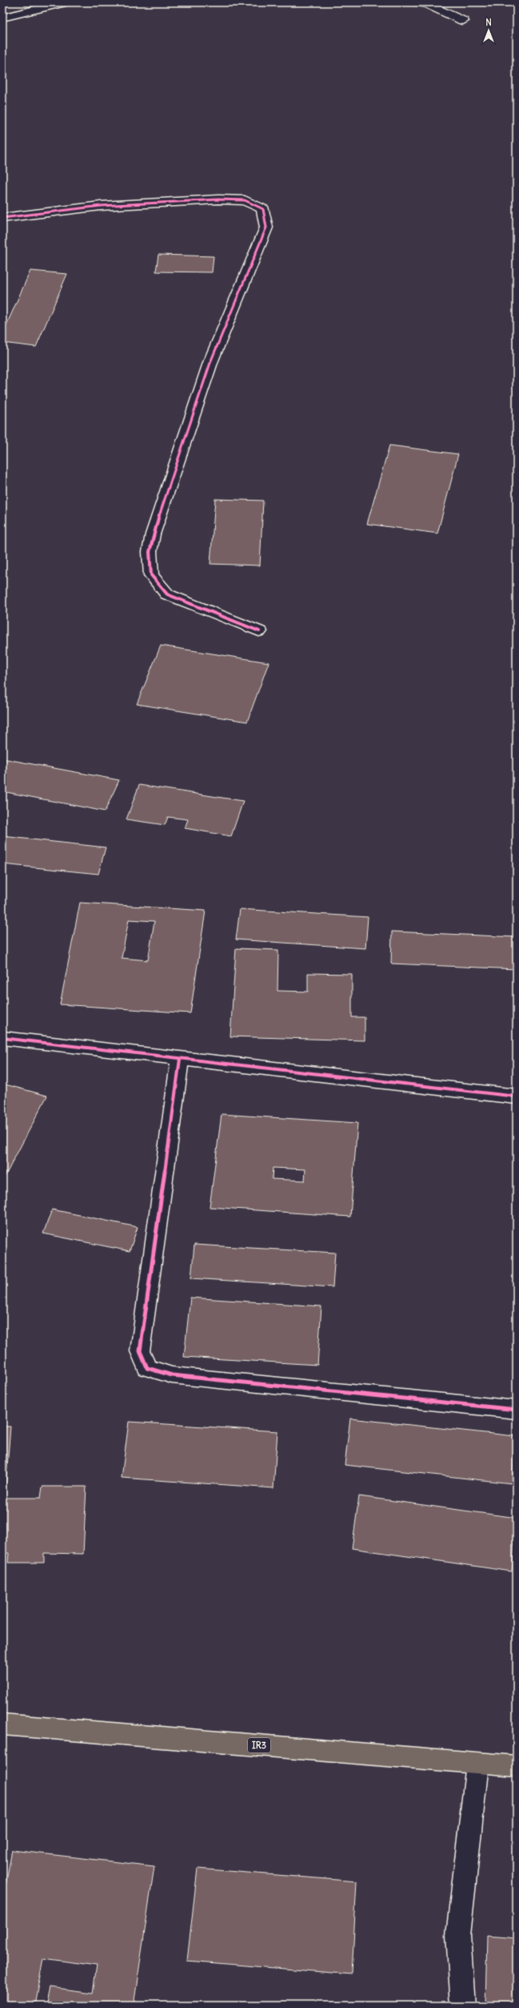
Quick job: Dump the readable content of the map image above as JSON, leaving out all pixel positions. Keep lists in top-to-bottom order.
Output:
{
  "streets": {
    "main road": ["IR3"]
  },
  "north": "top"
}
